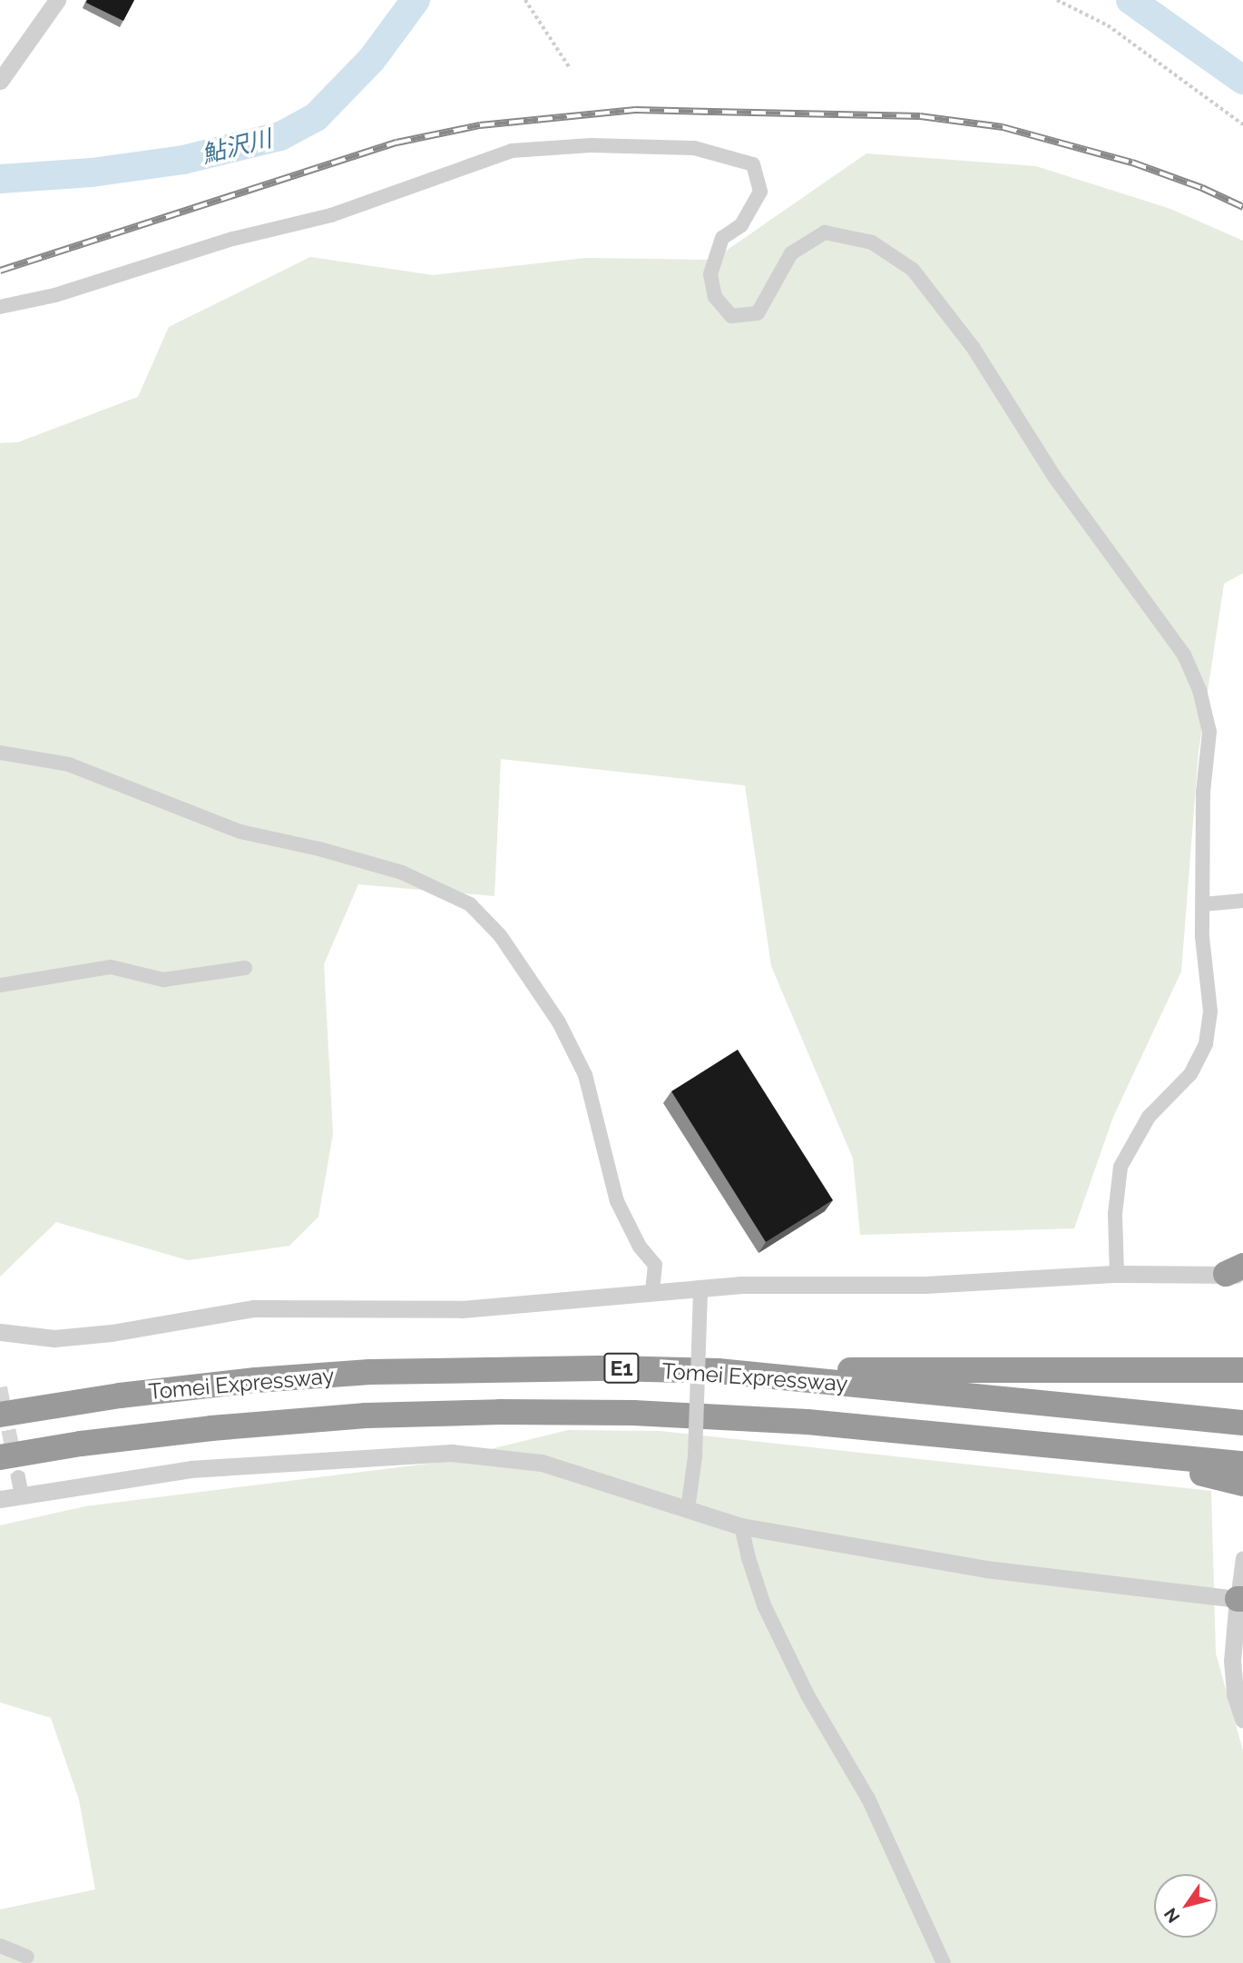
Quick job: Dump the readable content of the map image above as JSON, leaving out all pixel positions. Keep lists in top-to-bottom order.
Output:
{
  "streets": {
    "highway": ["E1", "Tomei Expressway"]
  },
  "water": ["鮎沢川"],
  "north": "bottom left"
}
